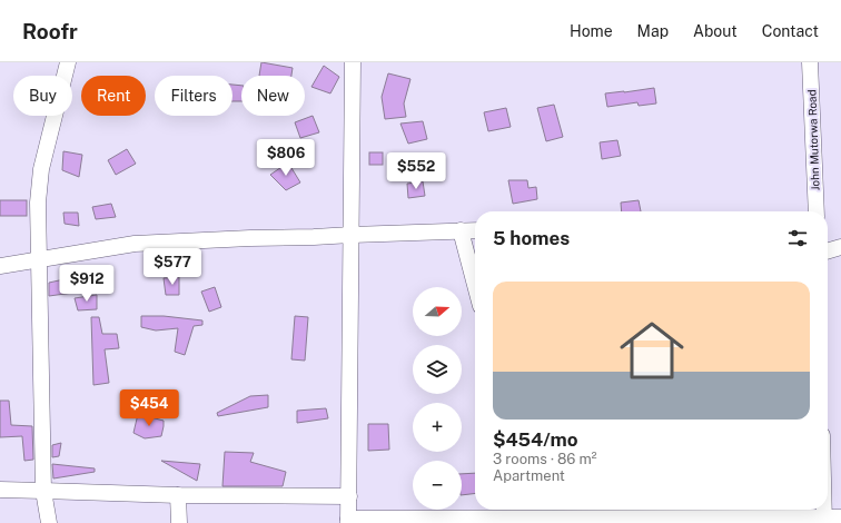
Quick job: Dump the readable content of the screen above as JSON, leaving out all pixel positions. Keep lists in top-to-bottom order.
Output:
{
  "streets": {
    "street": ["John Mutorwa Road"]
  },
  "north": "right",
  "page": {
    "header": "Roofr",
    "nav": [
      "Home",
      "Map",
      "About",
      "Contact"
    ],
    "chip": [
      "Buy",
      "Rent",
      "Filters",
      "New"
    ],
    "price": [
      "$806",
      "$552",
      "$577",
      "$912",
      "$454"
    ],
    "heading": "5 homes",
    "list": [
      {
        "name": "$454/mo",
        "note": "3 rooms · 86 m² · Apartment"
      }
    ],
    "map_buttons": ["+", "−"]
  }
}
